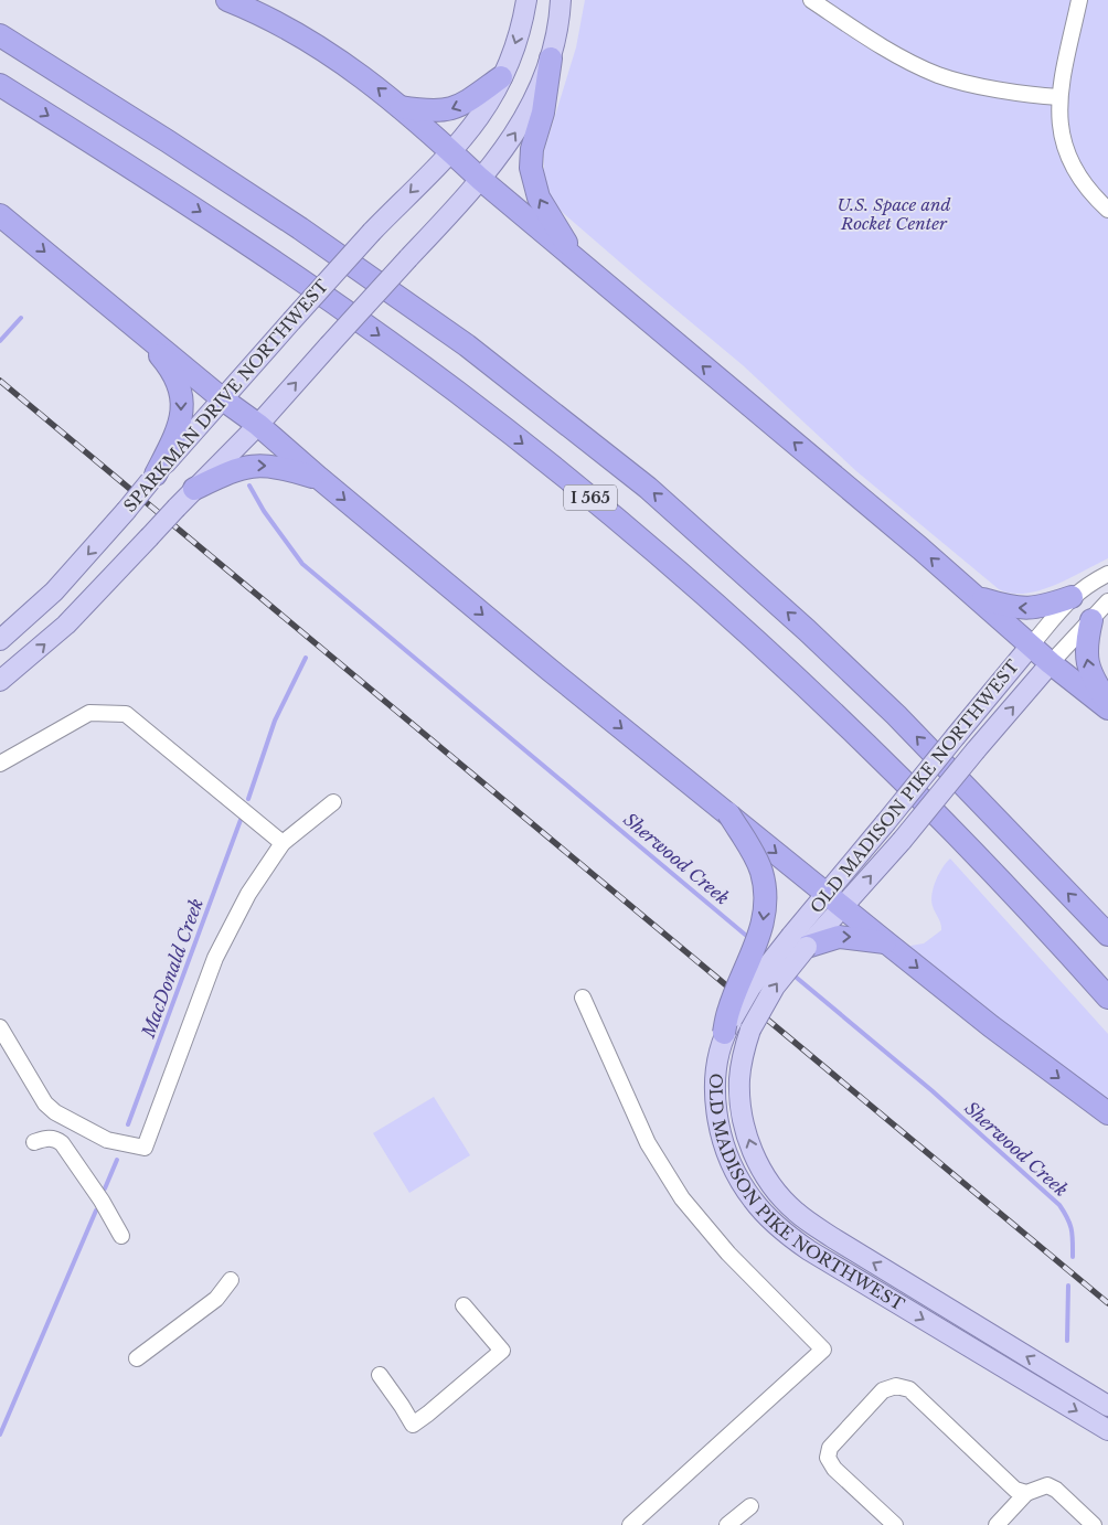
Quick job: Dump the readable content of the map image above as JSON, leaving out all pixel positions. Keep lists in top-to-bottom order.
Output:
{
  "streets": {
    "highway": ["I 565"],
    "main road": ["SPARKMAN DRIVE NORTHWEST", "OLD MADISON PIKE NORTHWEST"]
  },
  "water": ["Sherwood Creek", "MacDonald Creek"],
  "parks": ["U.S. Space and Rocket Center"]
}
